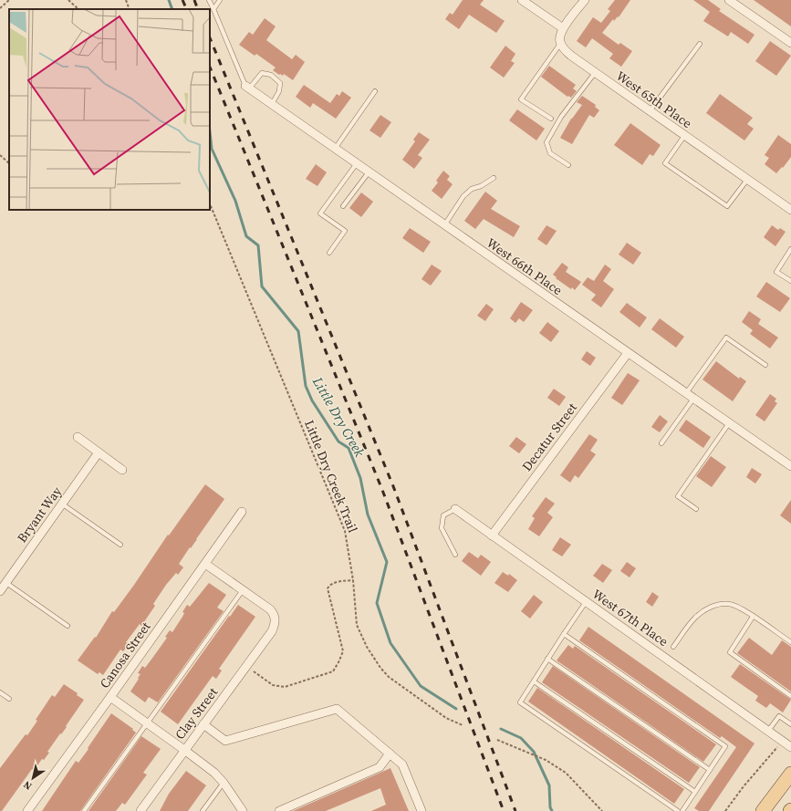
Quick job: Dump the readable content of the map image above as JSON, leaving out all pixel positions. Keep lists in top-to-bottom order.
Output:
{
  "streets": {
    "street": [
      "West 65th Place",
      "West 66th Place",
      "Decatur Street",
      "Bryant Way",
      "West 67th Place",
      "Canosa Street",
      "Clay Street"
    ],
    "path": ["Little Dry Creek Trail"]
  },
  "crossings": [
    ["West 66th Place", "Decatur Street"],
    ["Decatur Street", "West 67th Place"]
  ],
  "water": ["Little Dry Creek"],
  "north": "bottom left"
}
